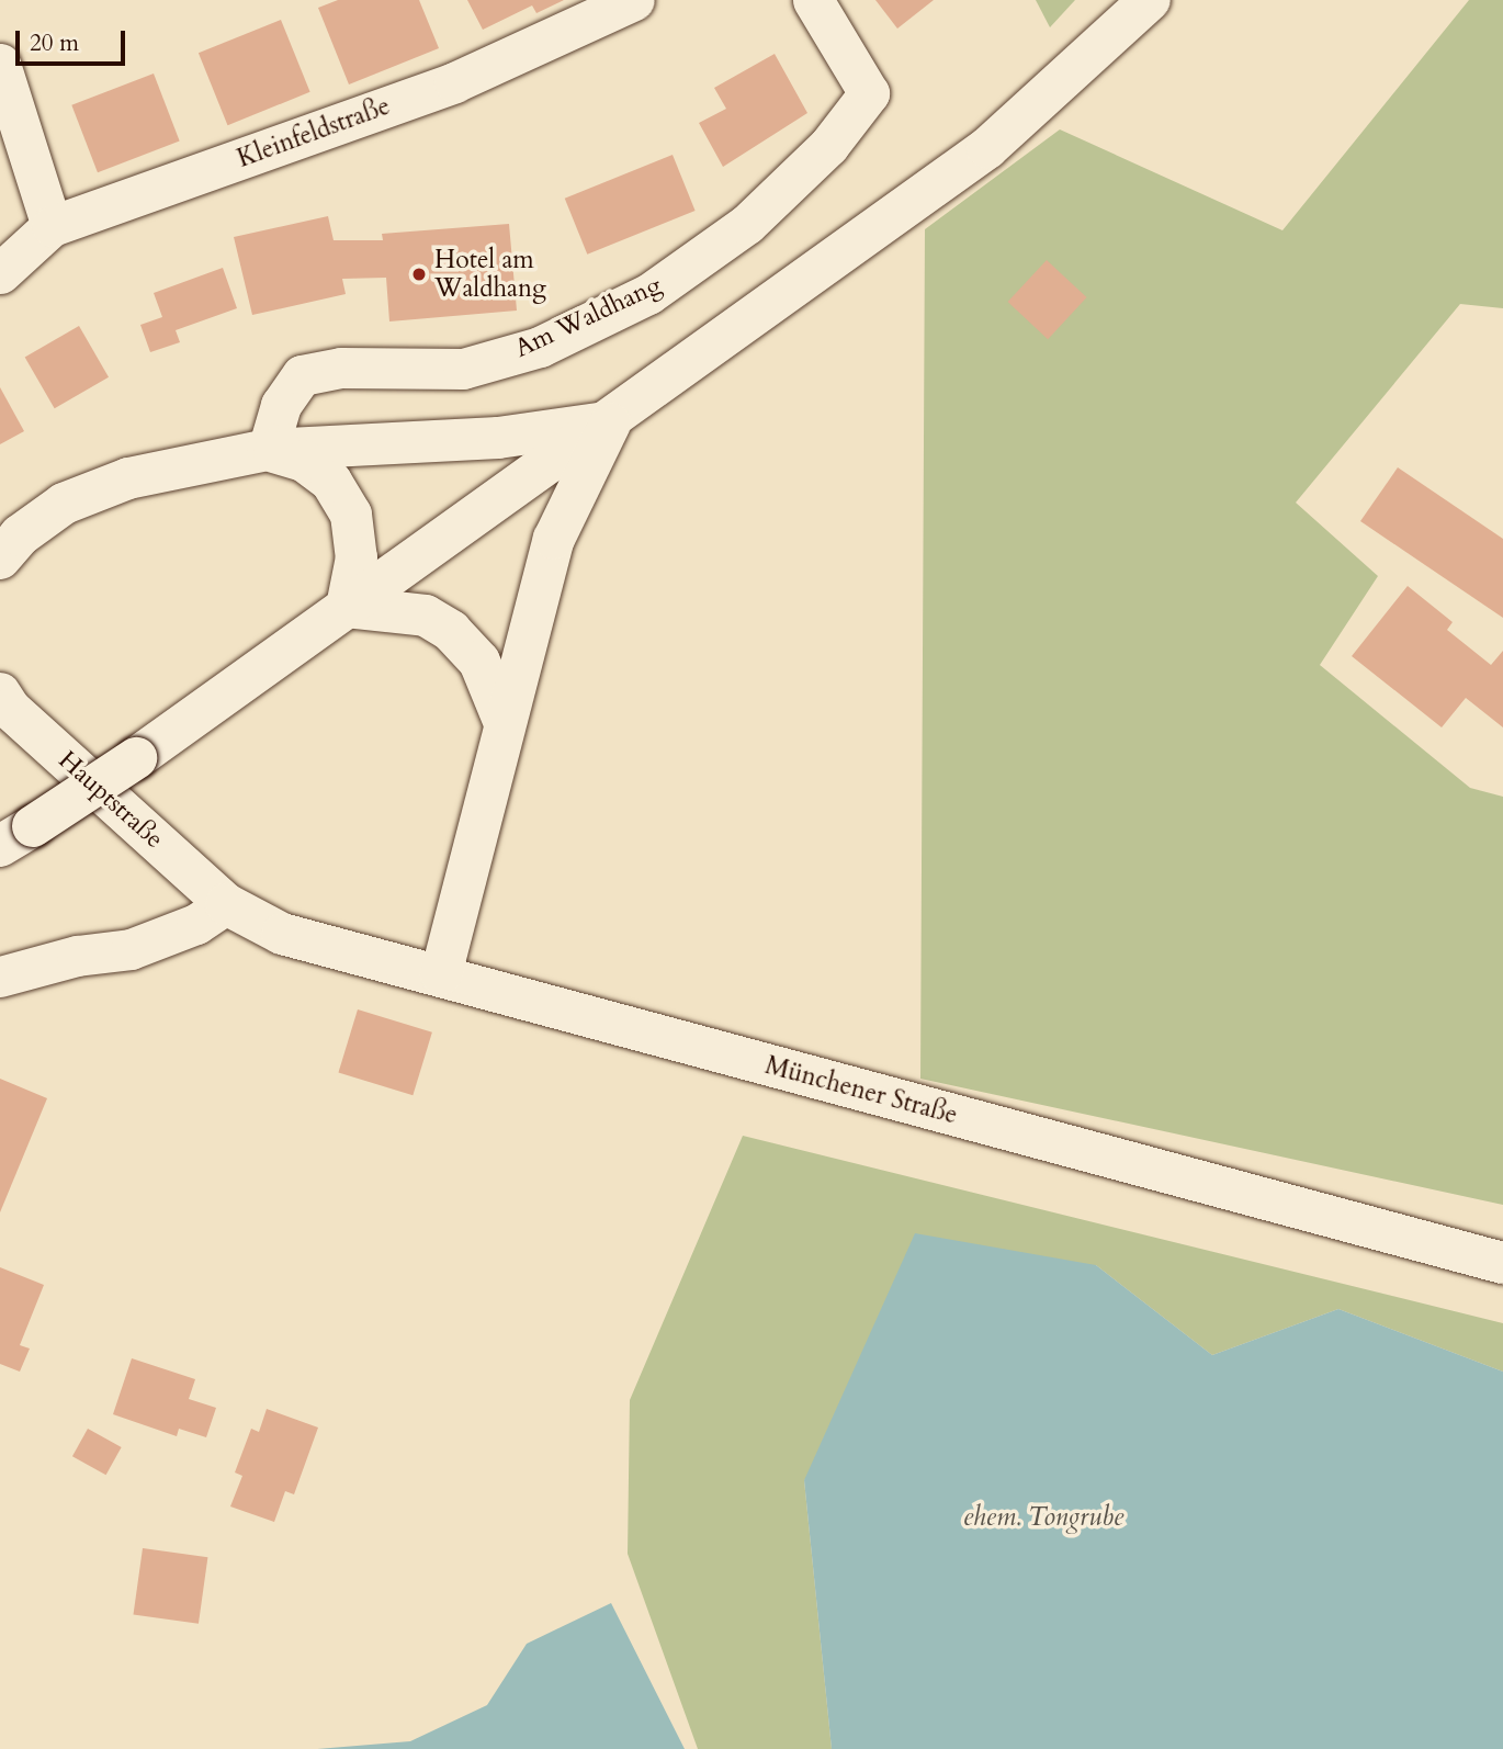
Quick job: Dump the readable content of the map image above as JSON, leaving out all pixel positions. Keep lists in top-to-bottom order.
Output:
{
  "streets": {
    "main road": ["Hauptstraße", "Münchener Straße"],
    "street": ["Kleinfeldstraße", "Am Waldhang"]
  },
  "crossings": [
    ["Hauptstraße", "Münchener Straße"]
  ],
  "water": ["ehem. Tongrube"],
  "places": ["Hotel am Waldhang"],
  "scale_bar": "20 m"
}
